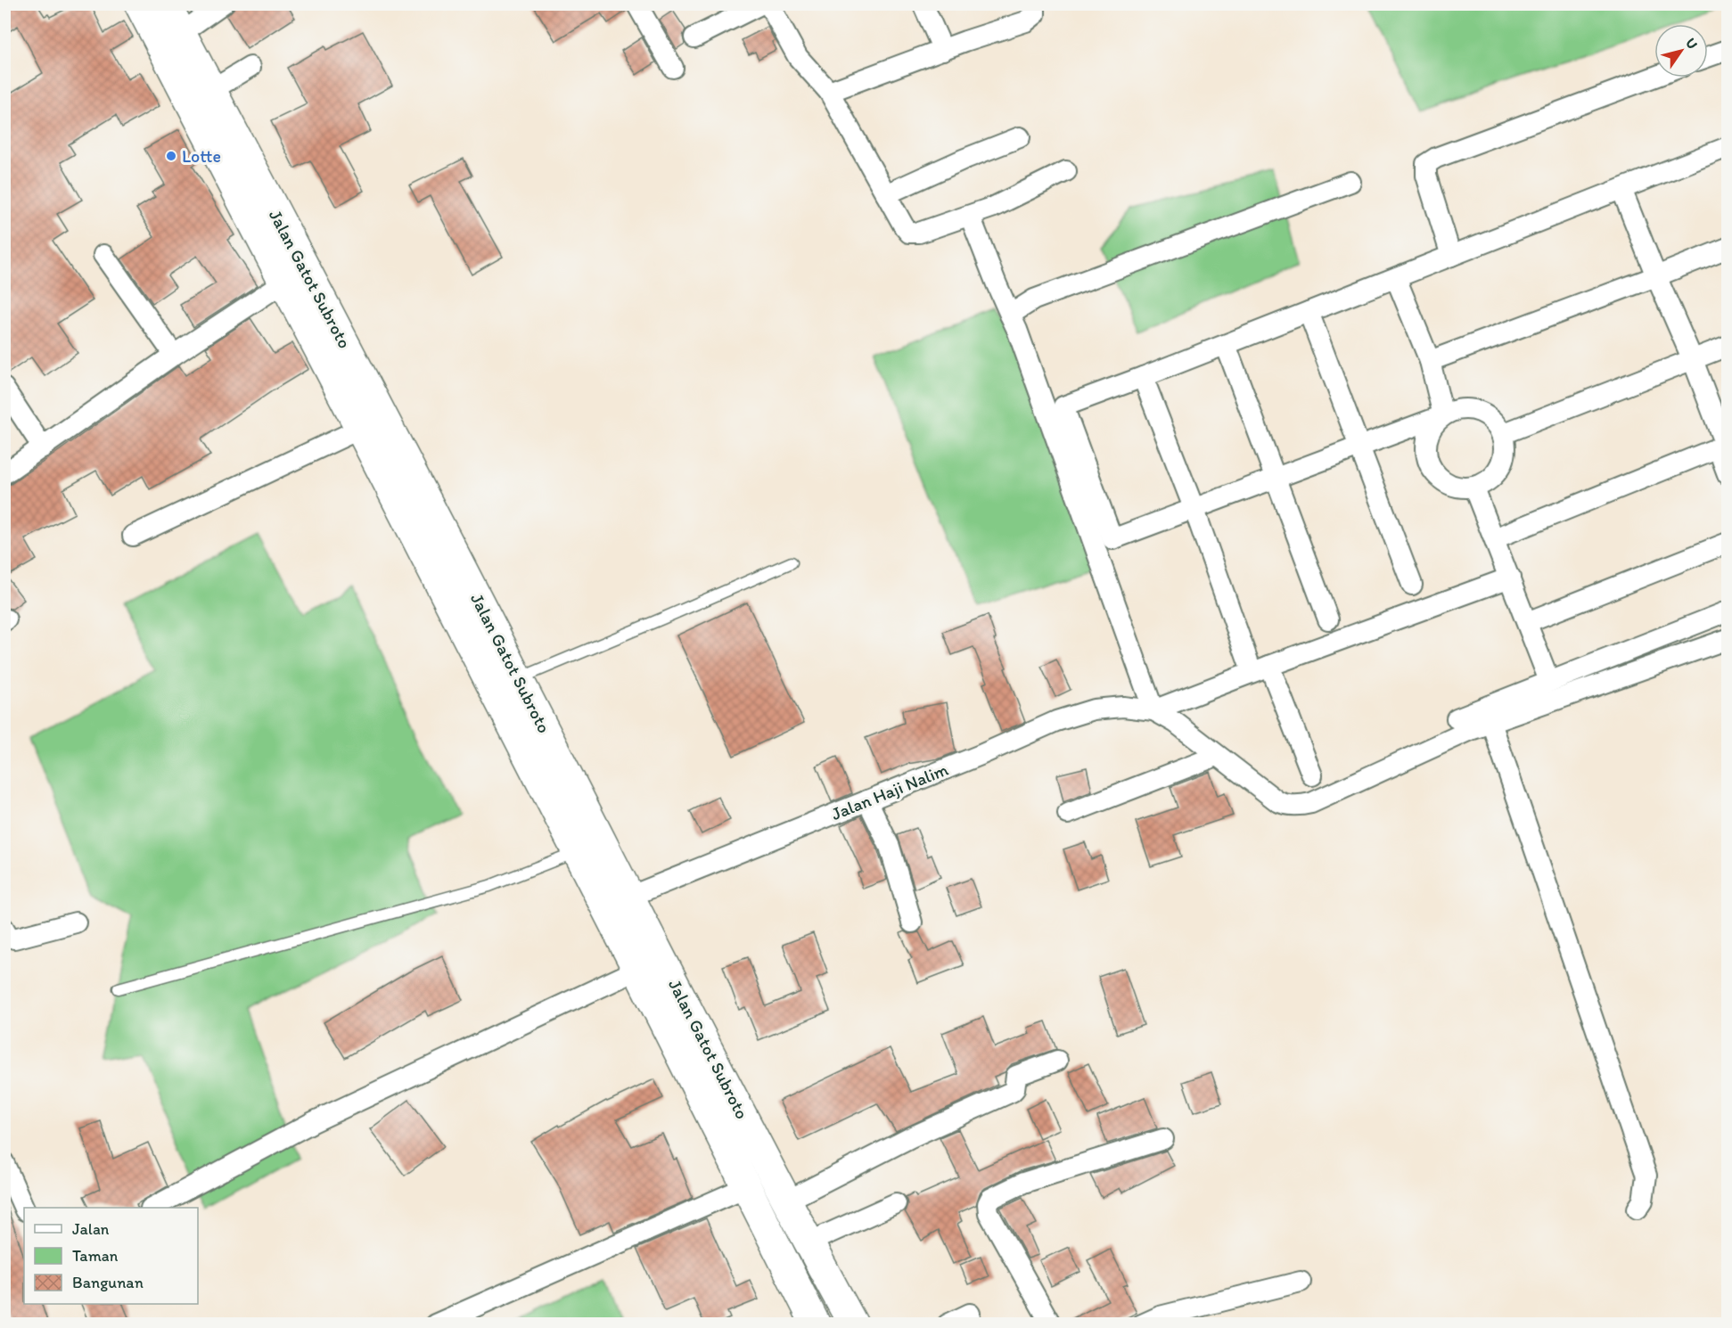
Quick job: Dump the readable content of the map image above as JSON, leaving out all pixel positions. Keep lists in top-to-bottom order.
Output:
{
  "streets": {
    "highway": ["Jalan Gatot Subroto"],
    "street": ["Jalan Haji Nalim"]
  },
  "crossings": [
    ["Jalan Gatot Subroto", "Jalan Haji Nalim"]
  ],
  "places": ["Lotte"],
  "legend": ["Jalan", "Taman", "Bangunan"],
  "north": "top right"
}
